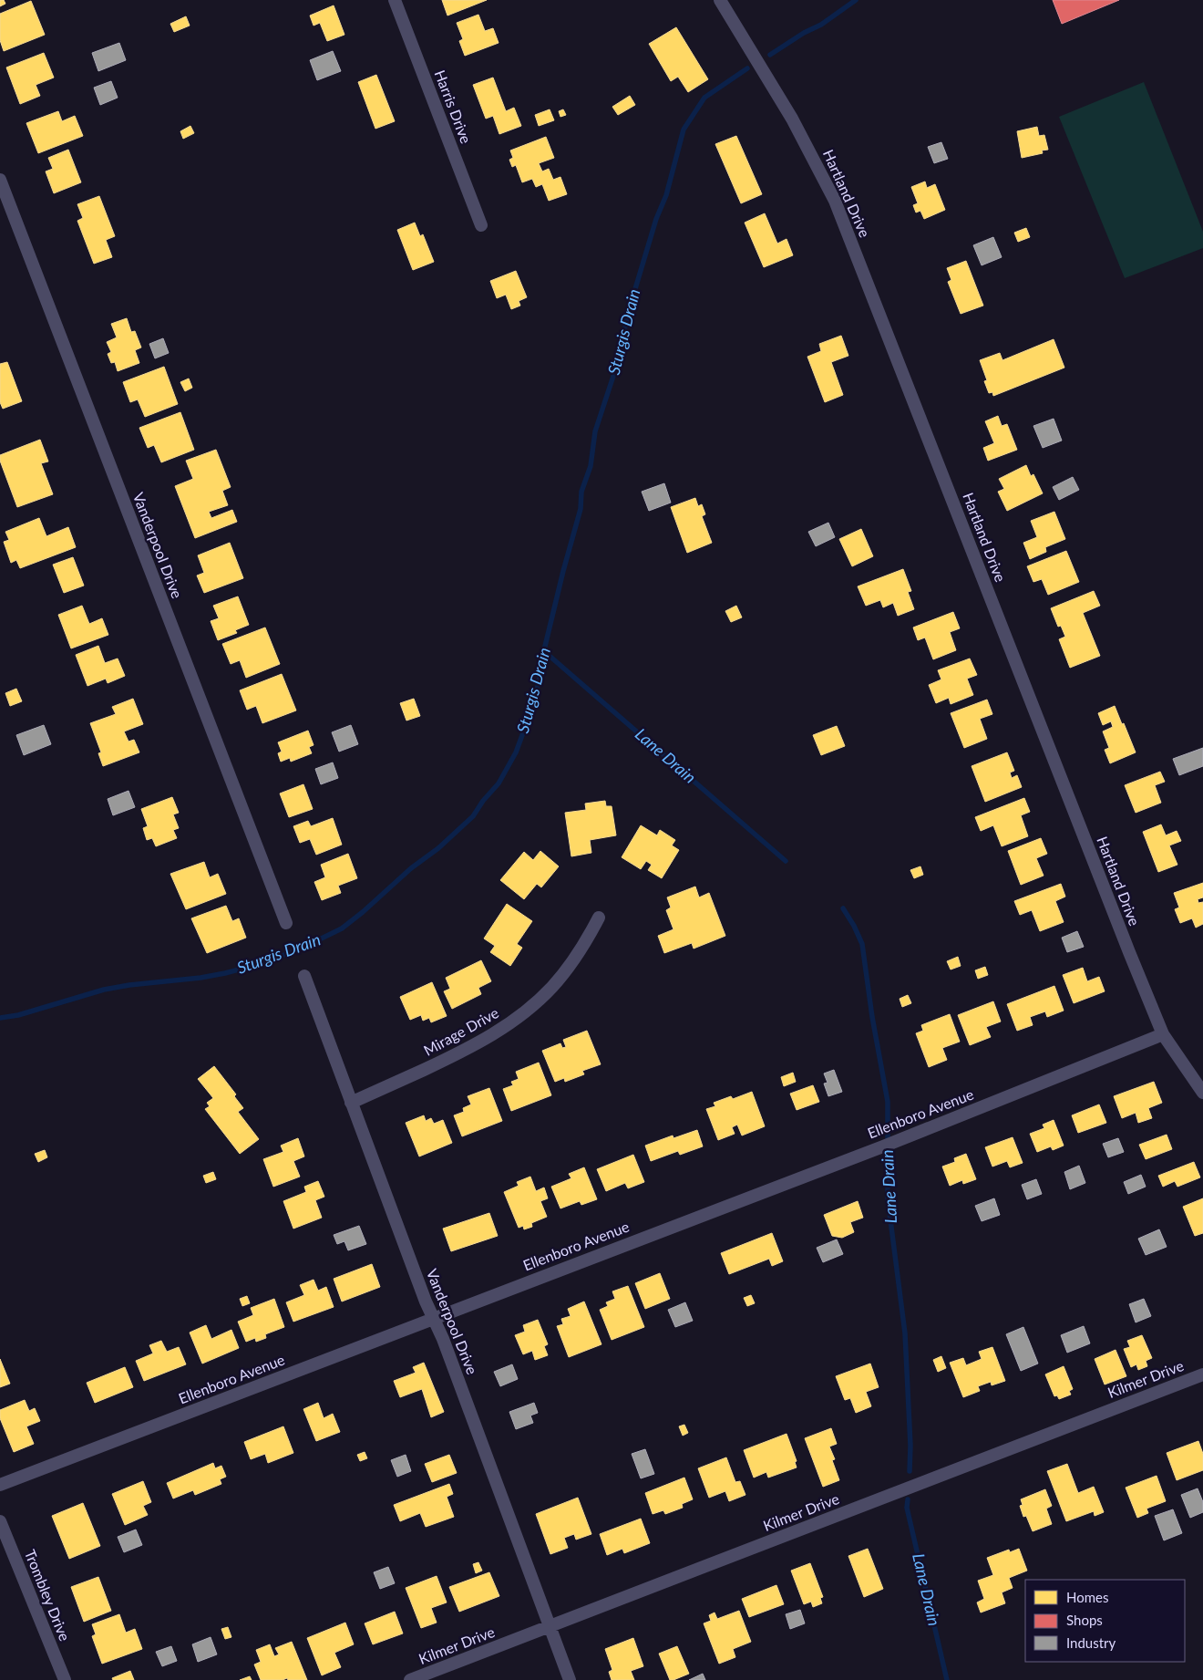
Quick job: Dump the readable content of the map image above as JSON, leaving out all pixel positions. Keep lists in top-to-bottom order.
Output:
{
  "streets": {
    "street": [
      "Harris Drive",
      "Hartland Drive",
      "Vanderpool Drive",
      "Mirage Drive",
      "Ellenboro Avenue",
      "Kilmer Drive",
      "Trombley Drive"
    ]
  },
  "crossings": [
    ["Hartland Drive", "Ellenboro Avenue"],
    ["Vanderpool Drive", "Mirage Drive"],
    ["Vanderpool Drive", "Ellenboro Avenue"],
    ["Vanderpool Drive", "Kilmer Drive"]
  ],
  "water": ["Sturgis Drain", "Lane Drain"],
  "legend": ["Homes", "Shops", "Industry"]
}
